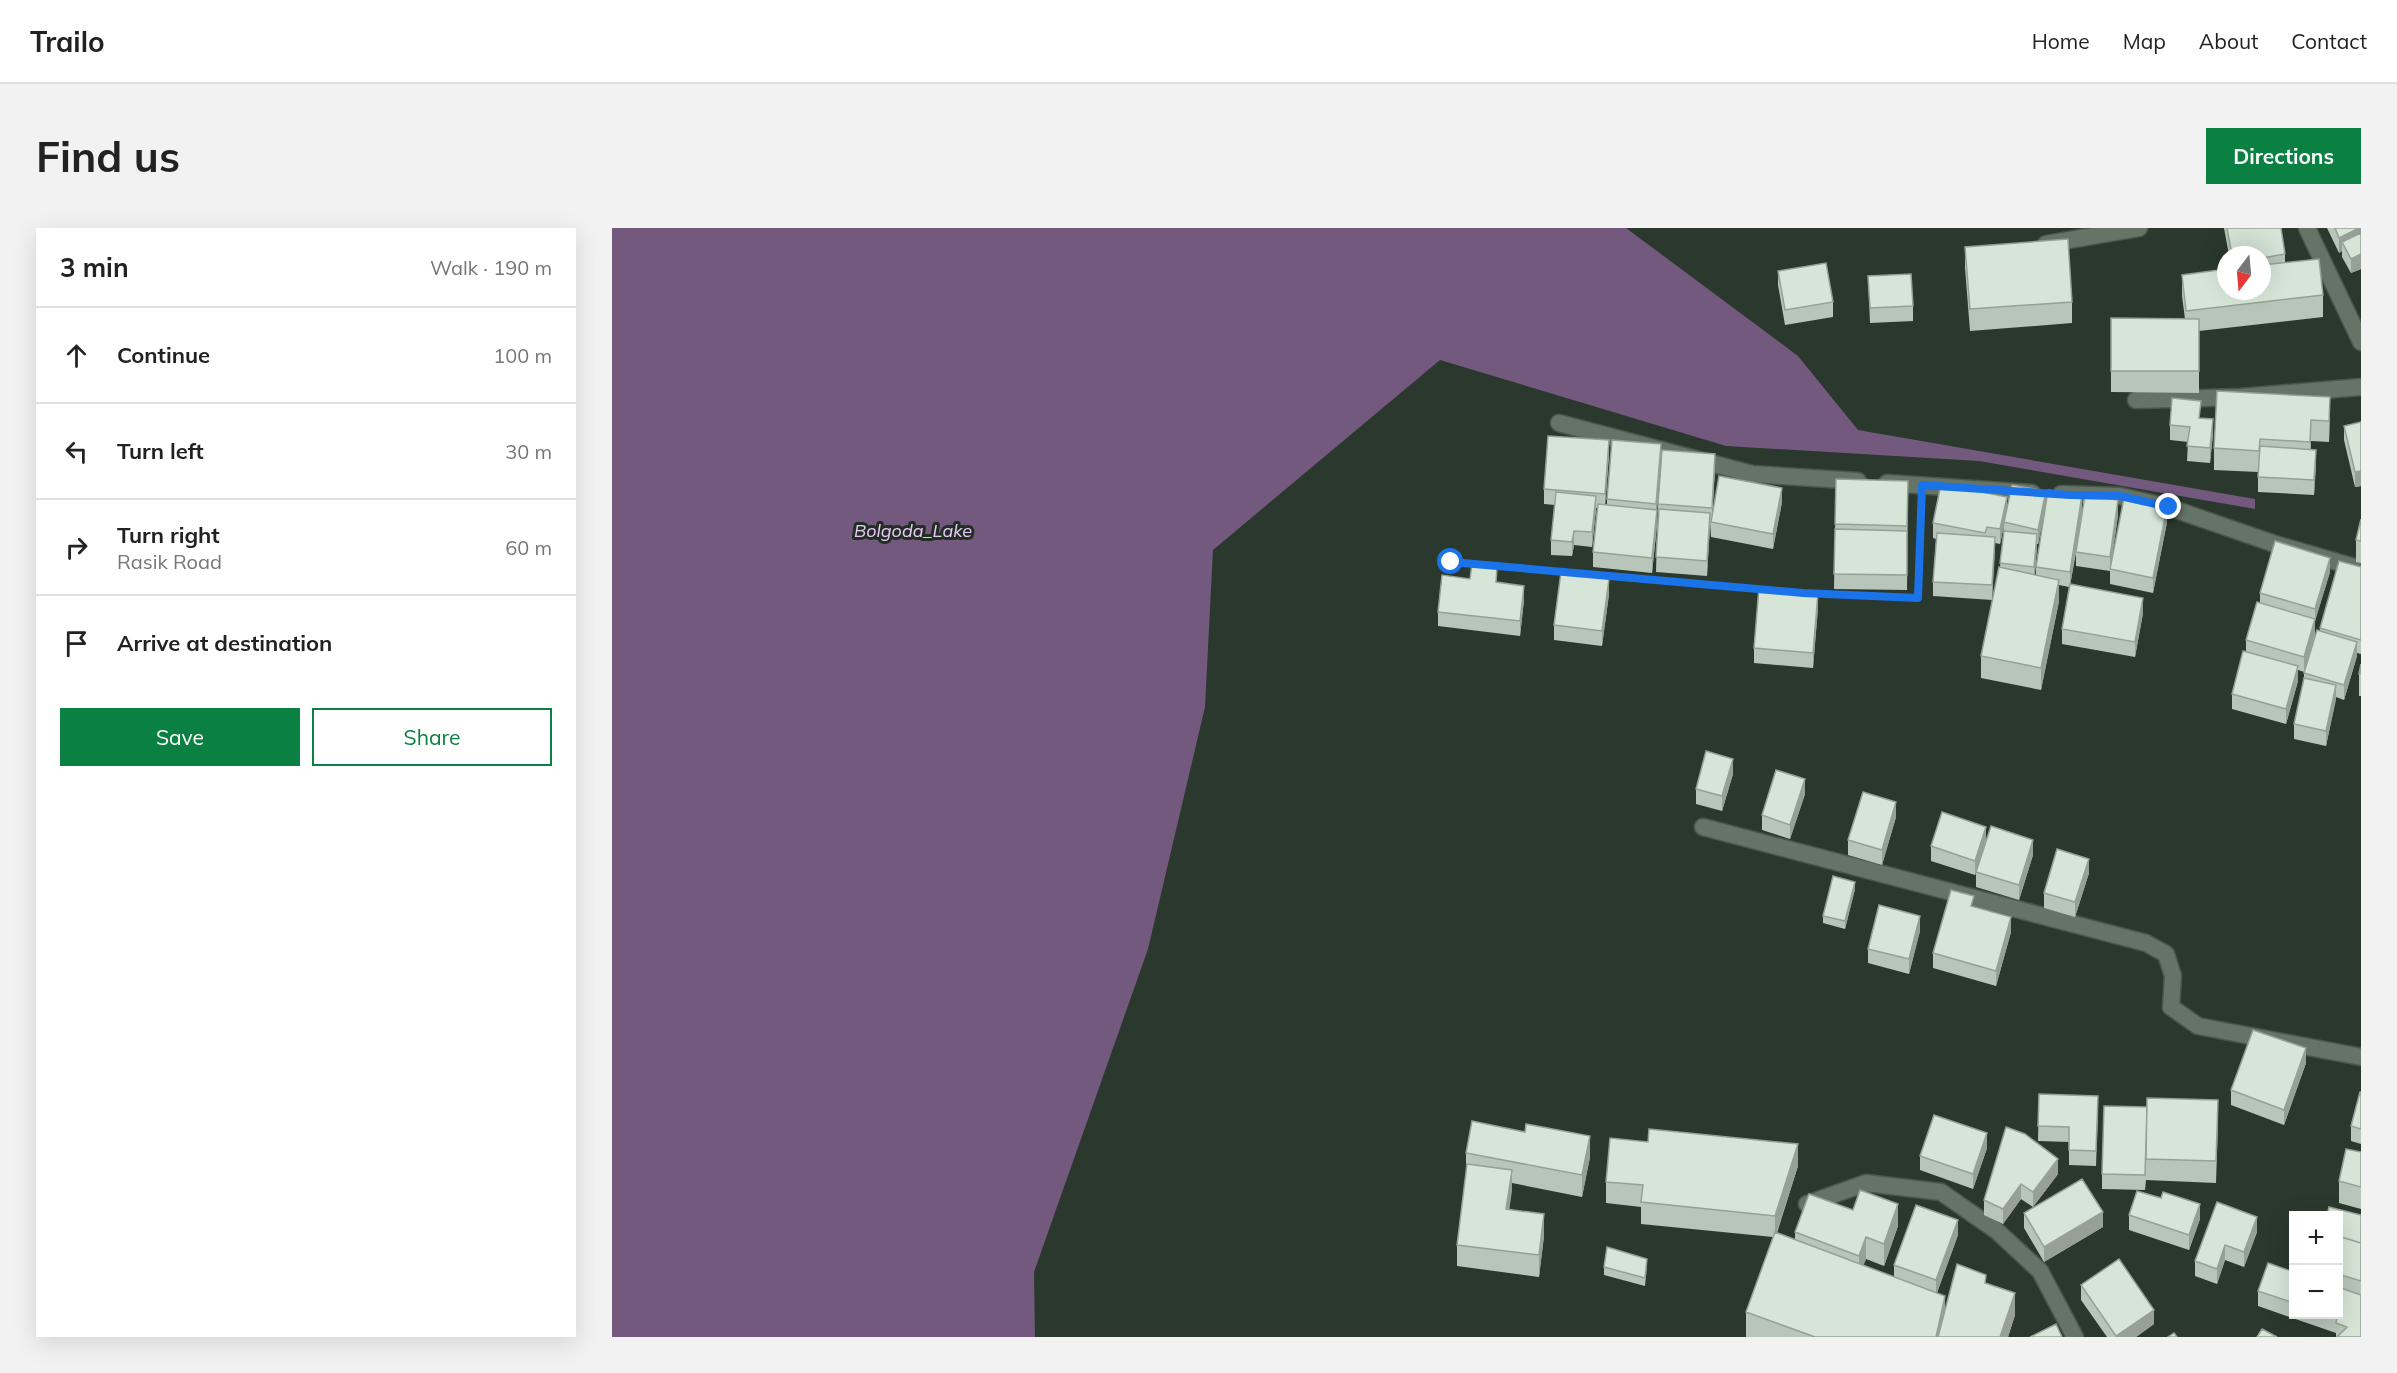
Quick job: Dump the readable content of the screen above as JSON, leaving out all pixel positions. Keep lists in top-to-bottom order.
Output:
{
  "water": ["Bolgoda_Lake"],
  "north": "bottom",
  "page": {
    "header": "Trailo",
    "nav": [
      "Home",
      "Map",
      "About",
      "Contact"
    ],
    "buttons": [
      "Directions",
      ["Save", "Share"]
    ],
    "title": "Find us",
    "heading": ["3 min", "Walk · 190 m"],
    "list": [
      ["Continue", "100 m"],
      ["Turn left", "30 m"],
      ["Turn right", "Rasik Road", "60 m"],
      "Arrive at destination"
    ],
    "map_buttons": ["+", "−"]
  }
}
